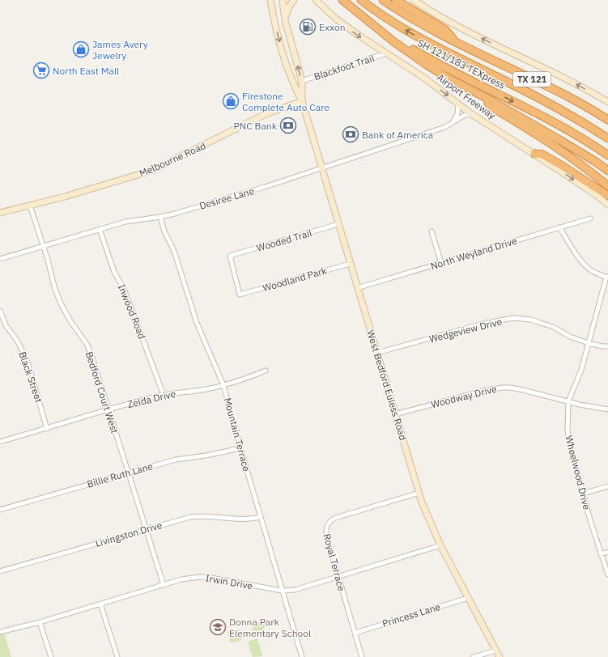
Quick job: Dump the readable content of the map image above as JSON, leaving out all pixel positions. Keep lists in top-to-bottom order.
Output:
{
  "streets": {
    "highway": ["SH 121/183 TEXpress", "TX 121", "Airport Freeway"],
    "main road": ["Melbourne Road", "West Bedford Euless Road"],
    "street": [
      "Blackfoot Trail",
      "Desiree Lane",
      "Wooded Trail",
      "North Weyland Drive",
      "Woodland Park",
      "Inwood Road",
      "Wedgeview Drive",
      "Black Street",
      "Bedford Court West",
      "Woodway Drive",
      "Zelda Drive",
      "Mountain Terrace",
      "Wheelwood Drive",
      "Billie Ruth Lane",
      "Livingston Drive",
      "Royal Terrace",
      "Irwin Drive",
      "Princess Lane"
    ]
  },
  "crossings": [
    ["Blackfoot Trail", "Airport Freeway"],
    ["Blackfoot Trail", "West Bedford Euless Road"],
    ["Airport Freeway", "Desiree Lane"],
    ["Melbourne Road", "West Bedford Euless Road"],
    ["Melbourne Road", "Bedford Court West"],
    ["Desiree Lane", "Inwood Road"],
    ["Desiree Lane", "West Bedford Euless Road"],
    ["Desiree Lane", "Bedford Court West"],
    ["Desiree Lane", "Mountain Terrace"],
    ["Wooded Trail", "Woodland Park"],
    ["Wooded Trail", "West Bedford Euless Road"],
    ["North Weyland Drive", "West Bedford Euless Road"],
    ["Woodland Park", "West Bedford Euless Road"],
    ["Inwood Road", "Zelda Drive"],
    ["Wedgeview Drive", "West Bedford Euless Road"],
    ["Wedgeview Drive", "Wheelwood Drive"],
    ["Black Street", "Zelda Drive"],
    ["West Bedford Euless Road", "Woodway Drive"],
    ["West Bedford Euless Road", "Royal Terrace"],
    ["West Bedford Euless Road", "Irwin Drive"],
    ["West Bedford Euless Road", "Princess Lane"],
    ["Bedford Court West", "Zelda Drive"],
    ["Bedford Court West", "Billie Ruth Lane"],
    ["Bedford Court West", "Livingston Drive"],
    ["Bedford Court West", "Irwin Drive"],
    ["Woodway Drive", "Wheelwood Drive"],
    ["Zelda Drive", "Mountain Terrace"],
    ["Mountain Terrace", "Billie Ruth Lane"],
    ["Mountain Terrace", "Livingston Drive"],
    ["Mountain Terrace", "Irwin Drive"],
    ["Royal Terrace", "Irwin Drive"],
    ["Royal Terrace", "Princess Lane"]
  ],
  "places": {
    "fuel station": ["Exxon"],
    "shop": ["James Avery Jewelry", "Firestone Complete Auto Care"],
    "supermarket": ["North East Mall"],
    "bank": ["PNC Bank", "Bank of America"],
    "school or university": ["Donna Park Elementary School"]
  }
}
